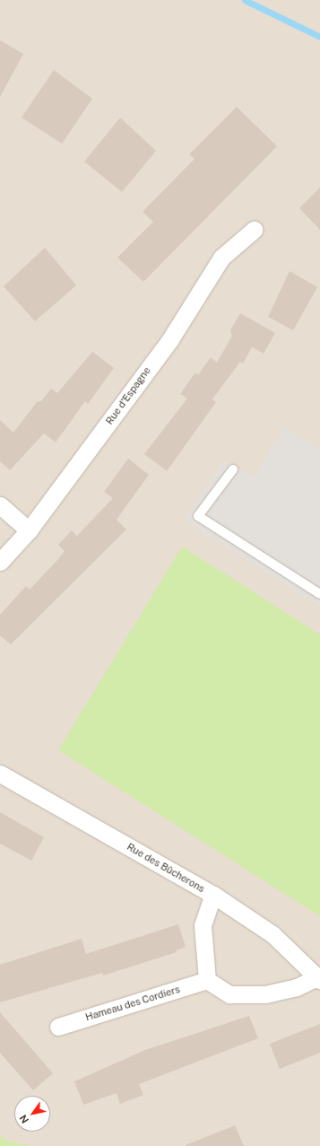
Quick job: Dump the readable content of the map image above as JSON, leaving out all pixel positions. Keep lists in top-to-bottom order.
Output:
{
  "streets": {
    "street": ["Rue d'Espagne", "Rue des Bûcherons", "Hameau des Cordiers"]
  },
  "north": "bottom left"
}
